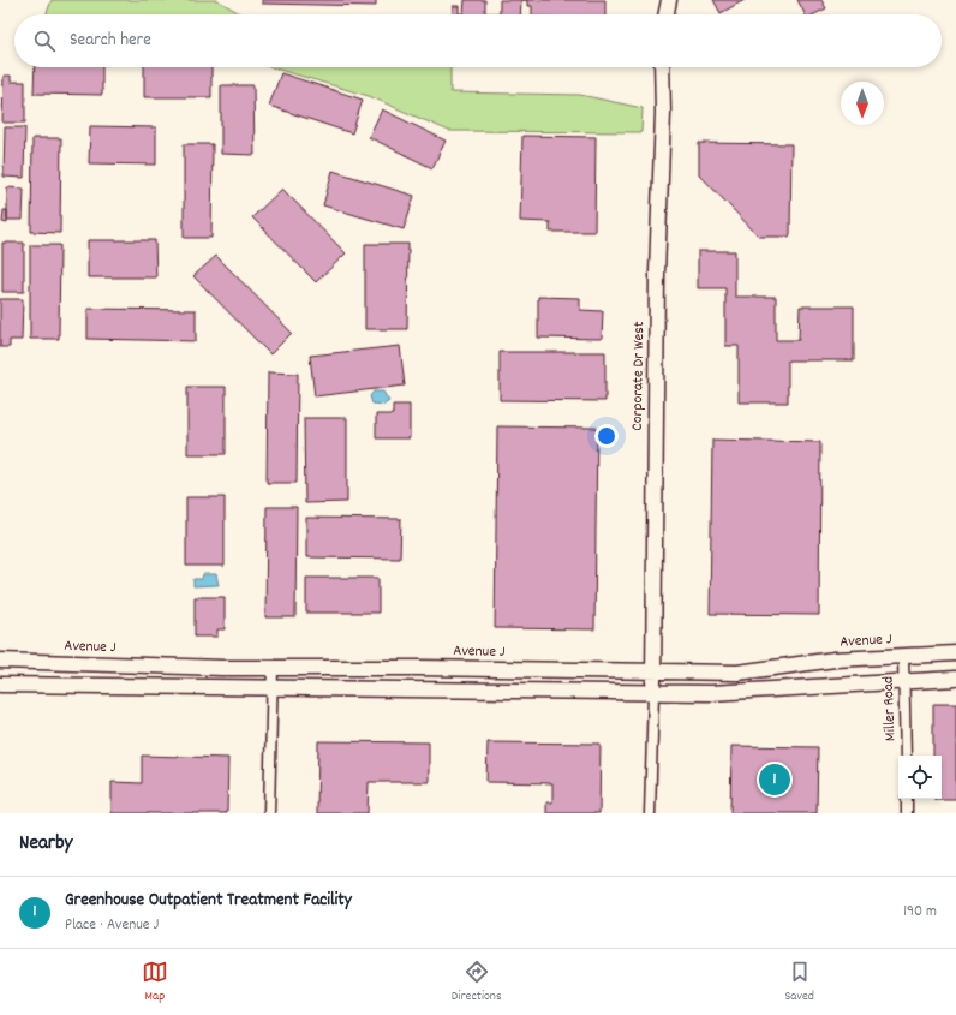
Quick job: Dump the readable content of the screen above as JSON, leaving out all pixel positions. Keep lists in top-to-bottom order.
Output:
{
  "streets": {
    "street": ["Corporate Dr West", "Avenue J", "Miller Road"]
  },
  "crossings": [
    ["Corporate Dr West", "Avenue J"],
    ["Avenue J", "Miller Road"]
  ],
  "north": "bottom",
  "page": {
    "search": "Search here",
    "pins": "1",
    "heading": "Nearby",
    "list": [
      {
        "mark": "1",
        "name": "Greenhouse Outpatient Treatment Facility",
        "note": "Place · Avenue J",
        "value": "190 m"
      }
    ],
    "nav": ["Map", "Directions", "Saved"]
  }
}
